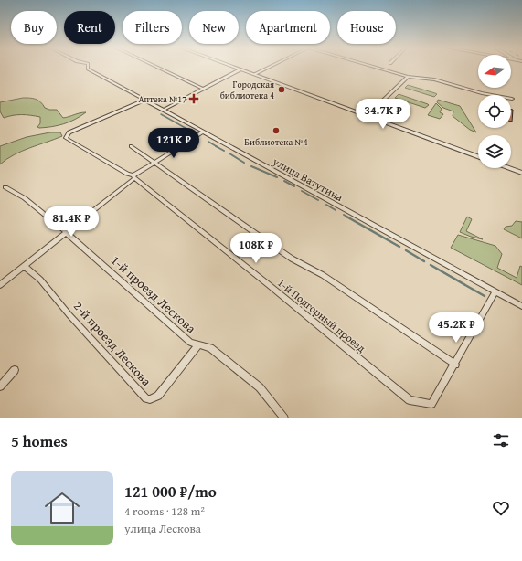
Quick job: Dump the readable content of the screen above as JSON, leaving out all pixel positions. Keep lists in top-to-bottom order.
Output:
{
  "streets": {
    "street": [
      "улица Ватутина",
      "1-й проезд Лескова",
      "1-й Подгорный проезд",
      "2-й проезд Лескова"
    ]
  },
  "crossings": [
    ["улица Ватутина", "1-й Подгорный проезд"],
    ["1-й проезд Лескова", "2-й проезд Лескова"]
  ],
  "places": {
    "other": ["Городская библиотека 4", "Библиотека №4"],
    "health": ["Аптека №17"]
  },
  "north": "left",
  "page": {
    "chip": [
      "Buy",
      "Rent",
      "Filters",
      "New",
      "Apartment",
      "House"
    ],
    "price": [
      "34.7K ₽",
      "121K ₽",
      "81.4K ₽",
      "108K ₽",
      "45.2K ₽"
    ],
    "heading": "5 homes",
    "list": [
      {
        "name": "121 000 ₽/mo",
        "note": "4 rooms · 128 m² · улица Лескова"
      }
    ]
  }
}
